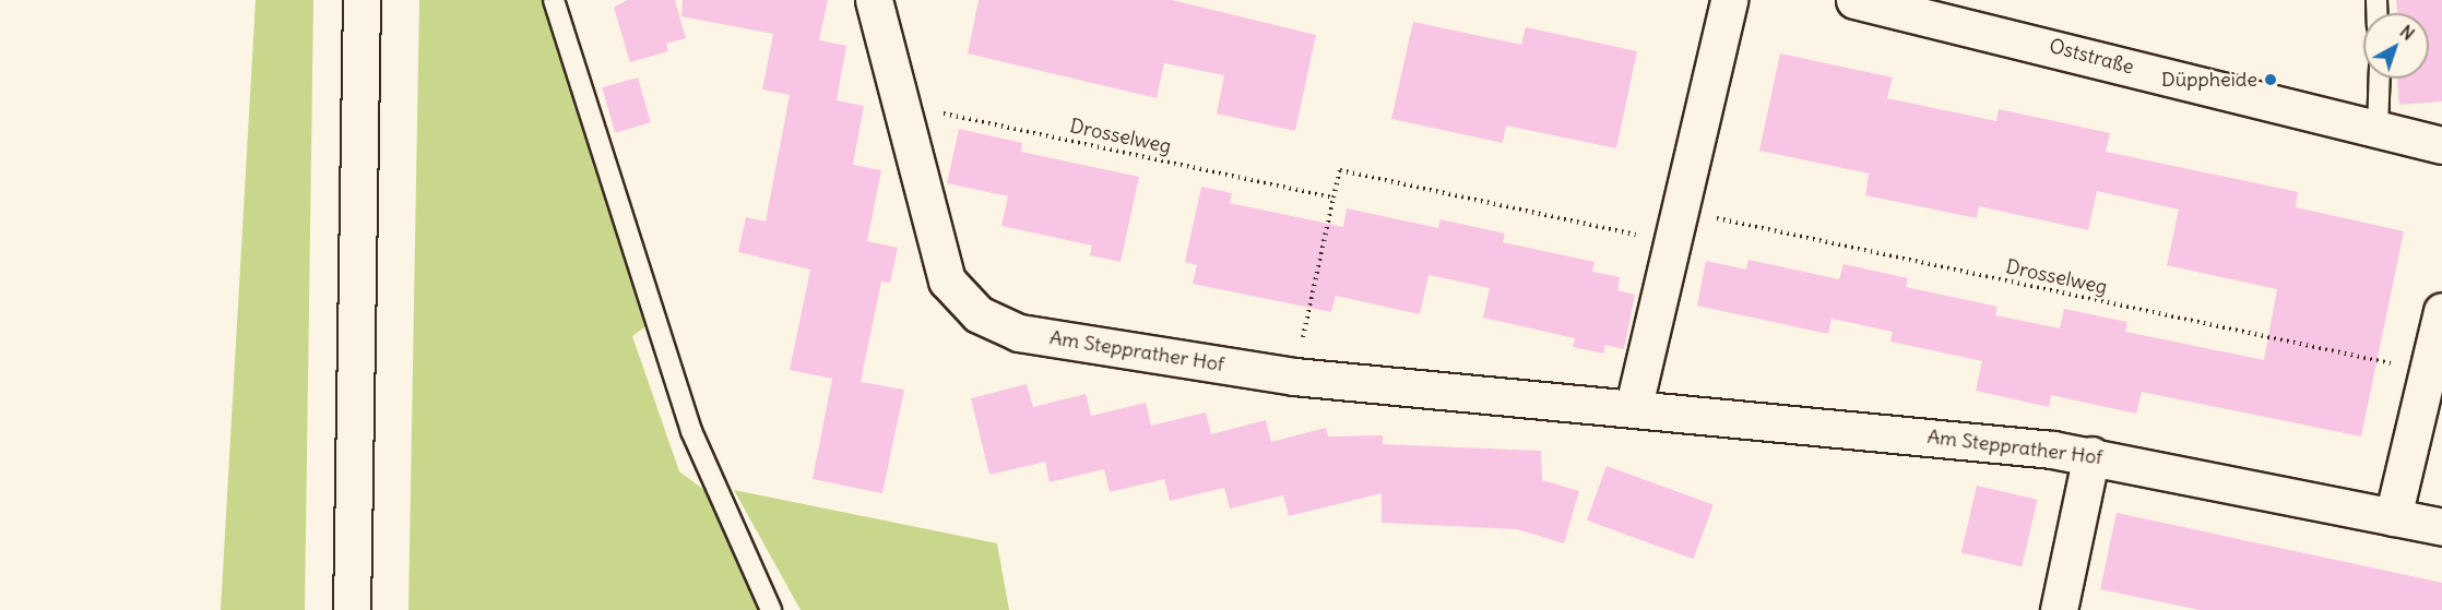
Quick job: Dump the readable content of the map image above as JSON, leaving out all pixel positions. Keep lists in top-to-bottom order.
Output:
{
  "streets": {
    "street": ["Oststraße", "Am Stepprather Hof"],
    "path": ["Drosselweg"]
  },
  "crossings": [
    ["Drosselweg", "Am Stepprather Hof"]
  ],
  "places": ["Düppheide"],
  "north": "top right"
}
